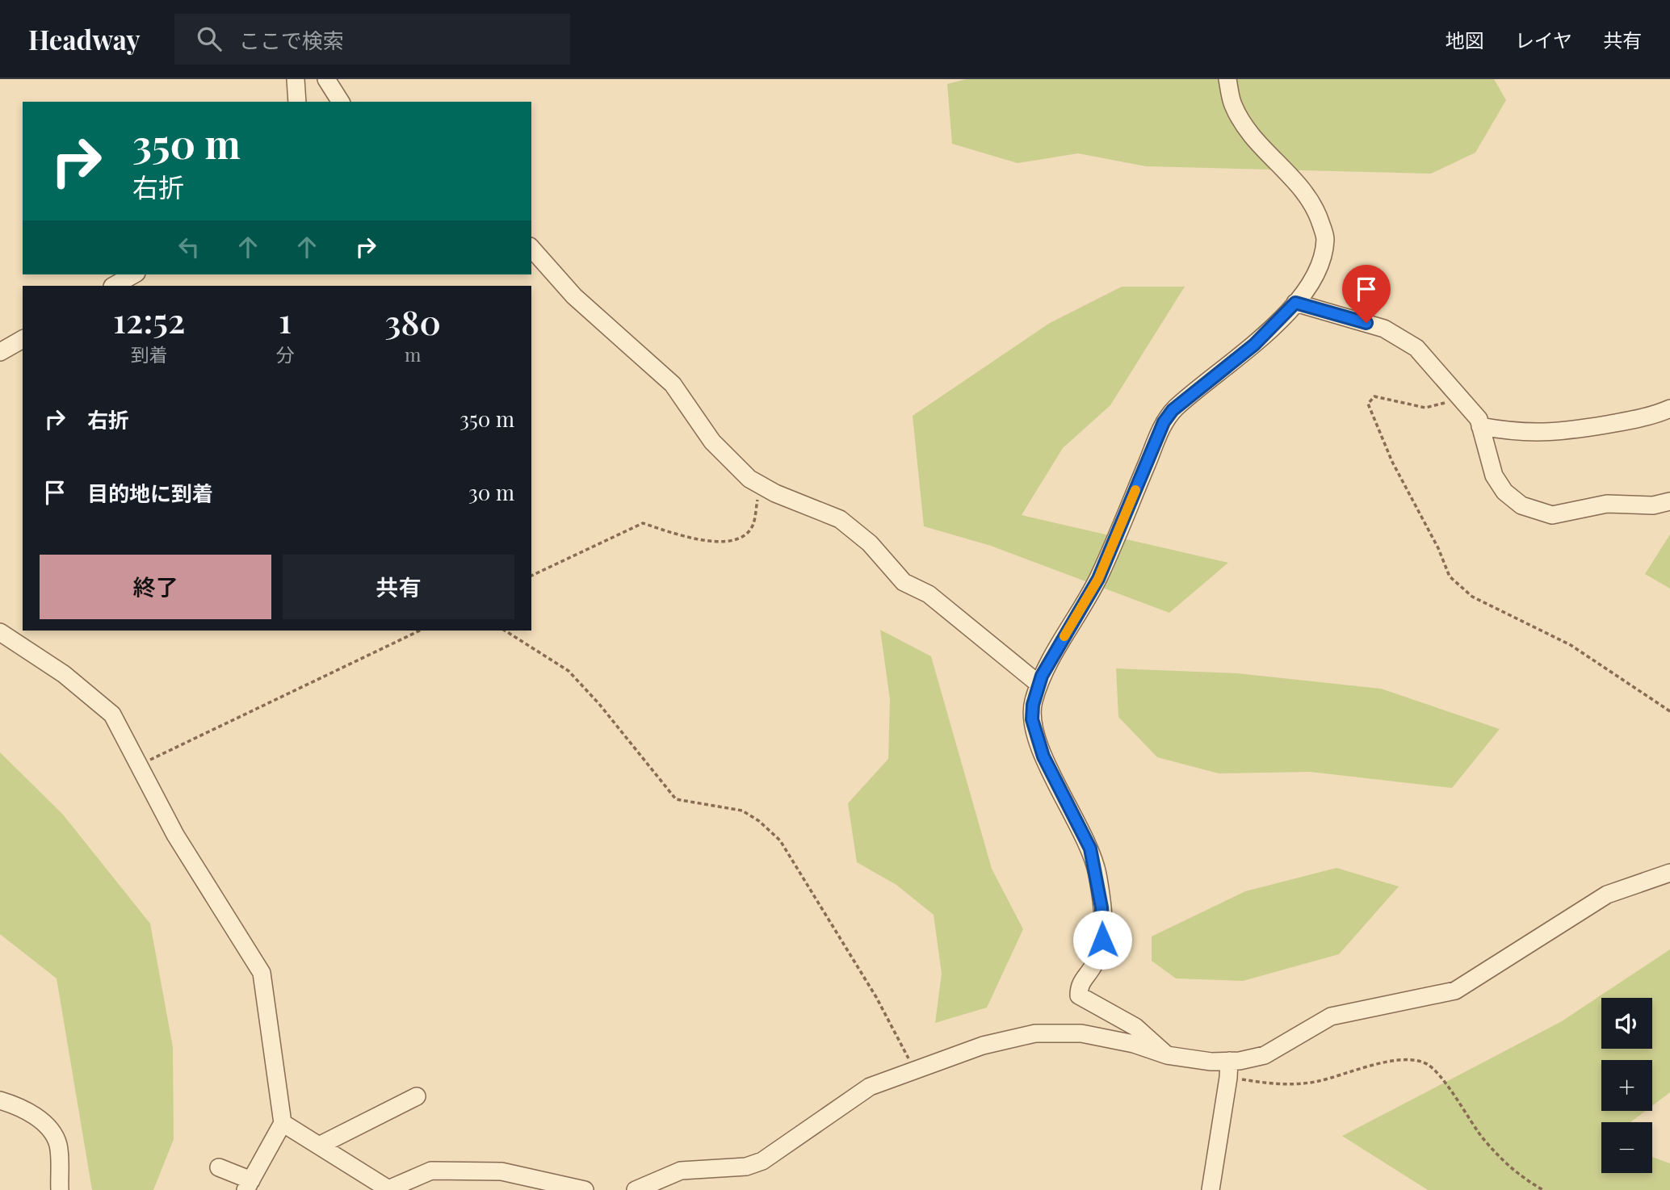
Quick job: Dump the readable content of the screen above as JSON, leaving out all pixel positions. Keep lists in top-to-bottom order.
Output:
{
  "page": {
    "header": "Headway",
    "search": "ここで検索",
    "nav": ["地図", "レイヤ", "共有"],
    "turn": ["350 m", "右折"],
    "eta": [
      "12:52",
      "到着",
      "1",
      "分",
      "380",
      "m"
    ],
    "list": [
      {
        "name": "右折",
        "value": "350 m"
      },
      {
        "name": "目的地に到着",
        "value": "30 m"
      }
    ],
    "buttons": ["終了", "共有"],
    "map_buttons": ["+", "−"]
  }
}
